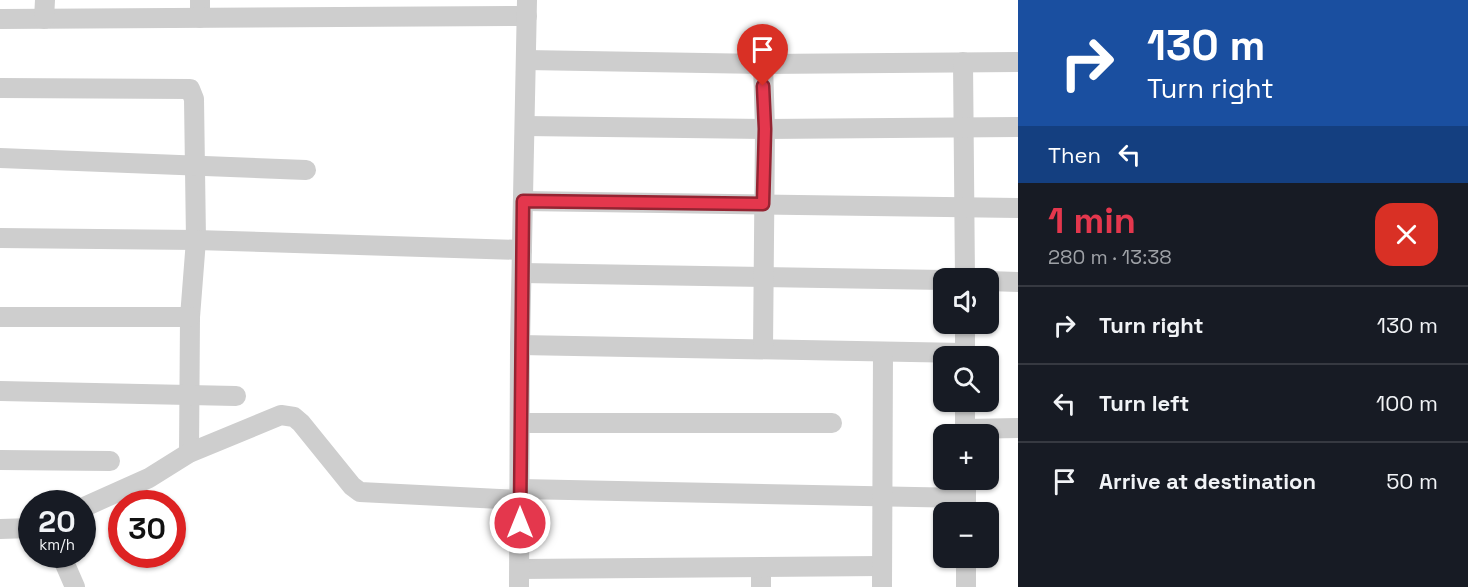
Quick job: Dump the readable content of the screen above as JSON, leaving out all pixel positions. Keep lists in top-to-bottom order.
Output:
{
  "page": {
    "turn": ["130 m", "Turn right"],
    "then": "Then",
    "heading": ["1 min", "280 m · 13:38"],
    "map_buttons": ["+", "−"],
    "list": [
      {
        "name": "Turn right",
        "value": "130 m"
      },
      {
        "name": "Turn left",
        "value": "100 m"
      },
      {
        "name": "Arrive at destination",
        "value": "50 m"
      }
    ],
    "speed": "20 km/h",
    "limit": "30"
  }
}
